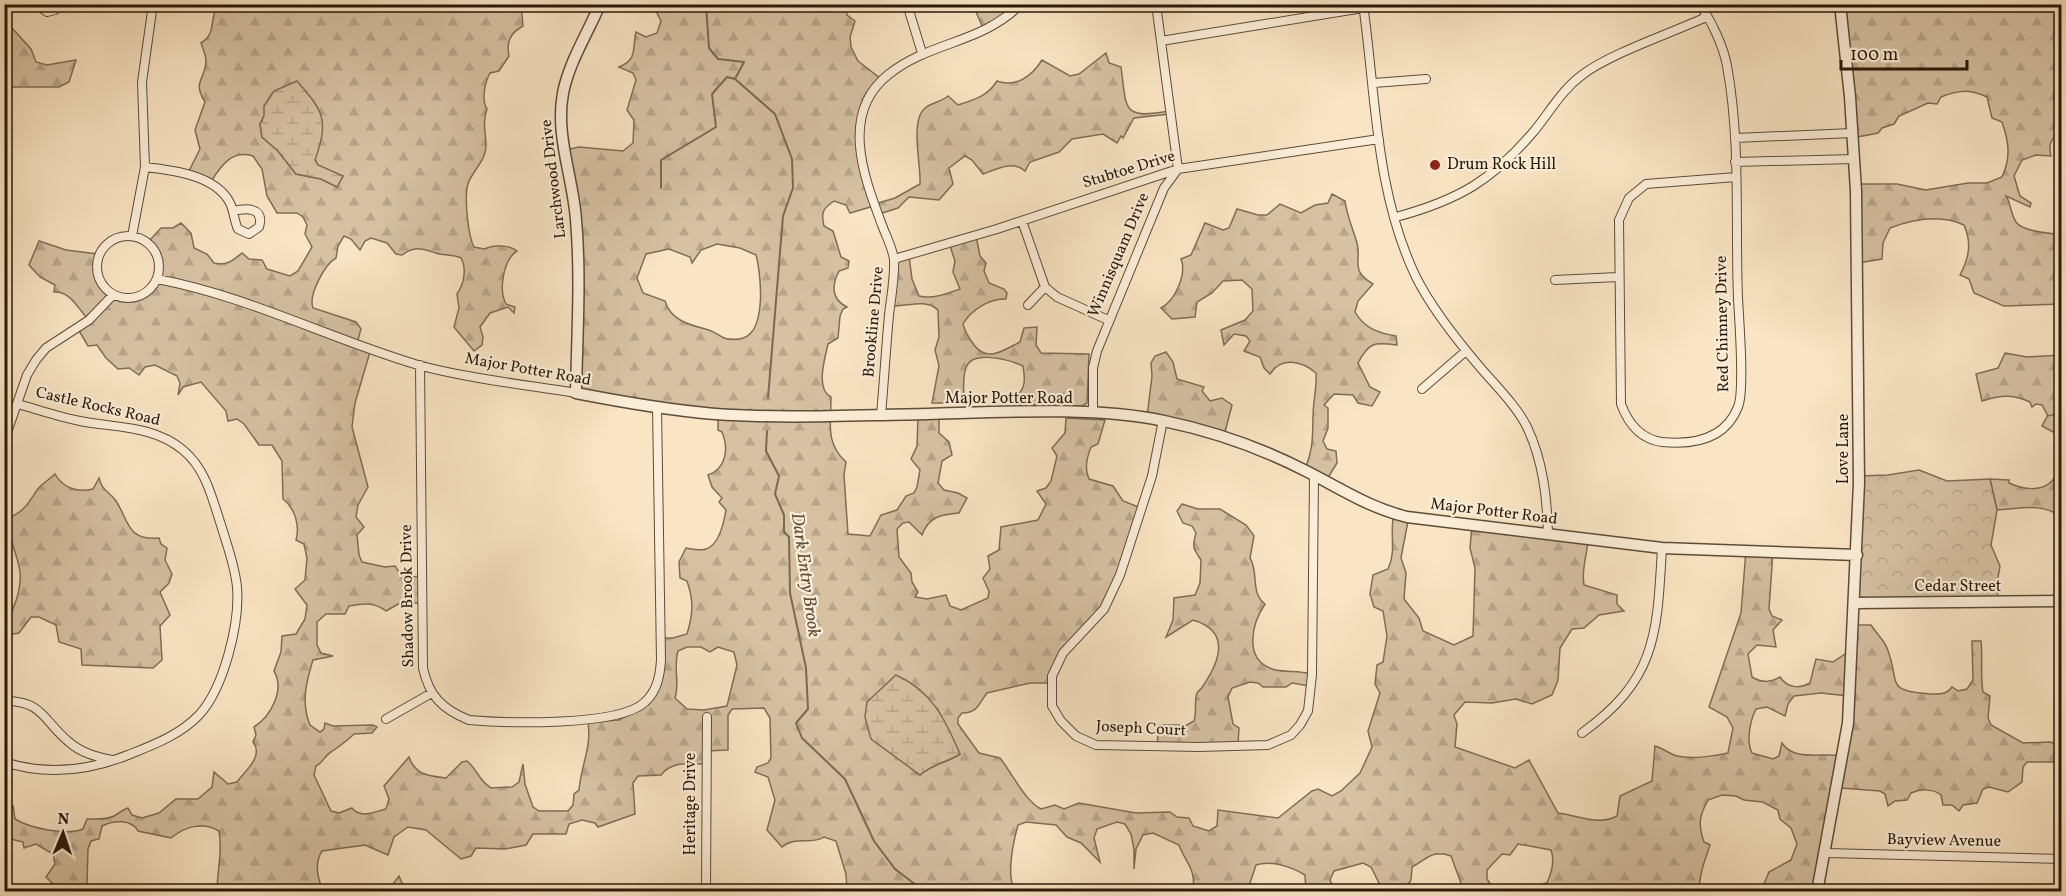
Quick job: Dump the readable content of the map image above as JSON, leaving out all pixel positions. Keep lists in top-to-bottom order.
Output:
{
  "streets": {
    "street": [
      "Stubtoe Drive",
      "Larchwood Drive",
      "Winnisquam Drive",
      "Brookline Drive",
      "Red Chimney Drive",
      "Major Potter Road",
      "Castle Rocks Road",
      "Love Lane",
      "Cedar Street",
      "Shadow Brook Drive",
      "Joseph Court",
      "Heritage Drive",
      "Bayview Avenue"
    ]
  },
  "crossings": [
    ["Stubtoe Drive", "Winnisquam Drive"],
    ["Stubtoe Drive", "Brookline Drive"],
    ["Larchwood Drive", "Major Potter Road"],
    ["Winnisquam Drive", "Major Potter Road"],
    ["Brookline Drive", "Major Potter Road"],
    ["Major Potter Road", "Castle Rocks Road"],
    ["Major Potter Road", "Love Lane"],
    ["Major Potter Road", "Shadow Brook Drive"],
    ["Major Potter Road", "Joseph Court"],
    ["Love Lane", "Cedar Street"],
    ["Love Lane", "Bayview Avenue"]
  ],
  "water": ["Dark Entry Brook"],
  "places": ["Drum Rock Hill"],
  "scale_bar": "100 m",
  "north": "top"
}
